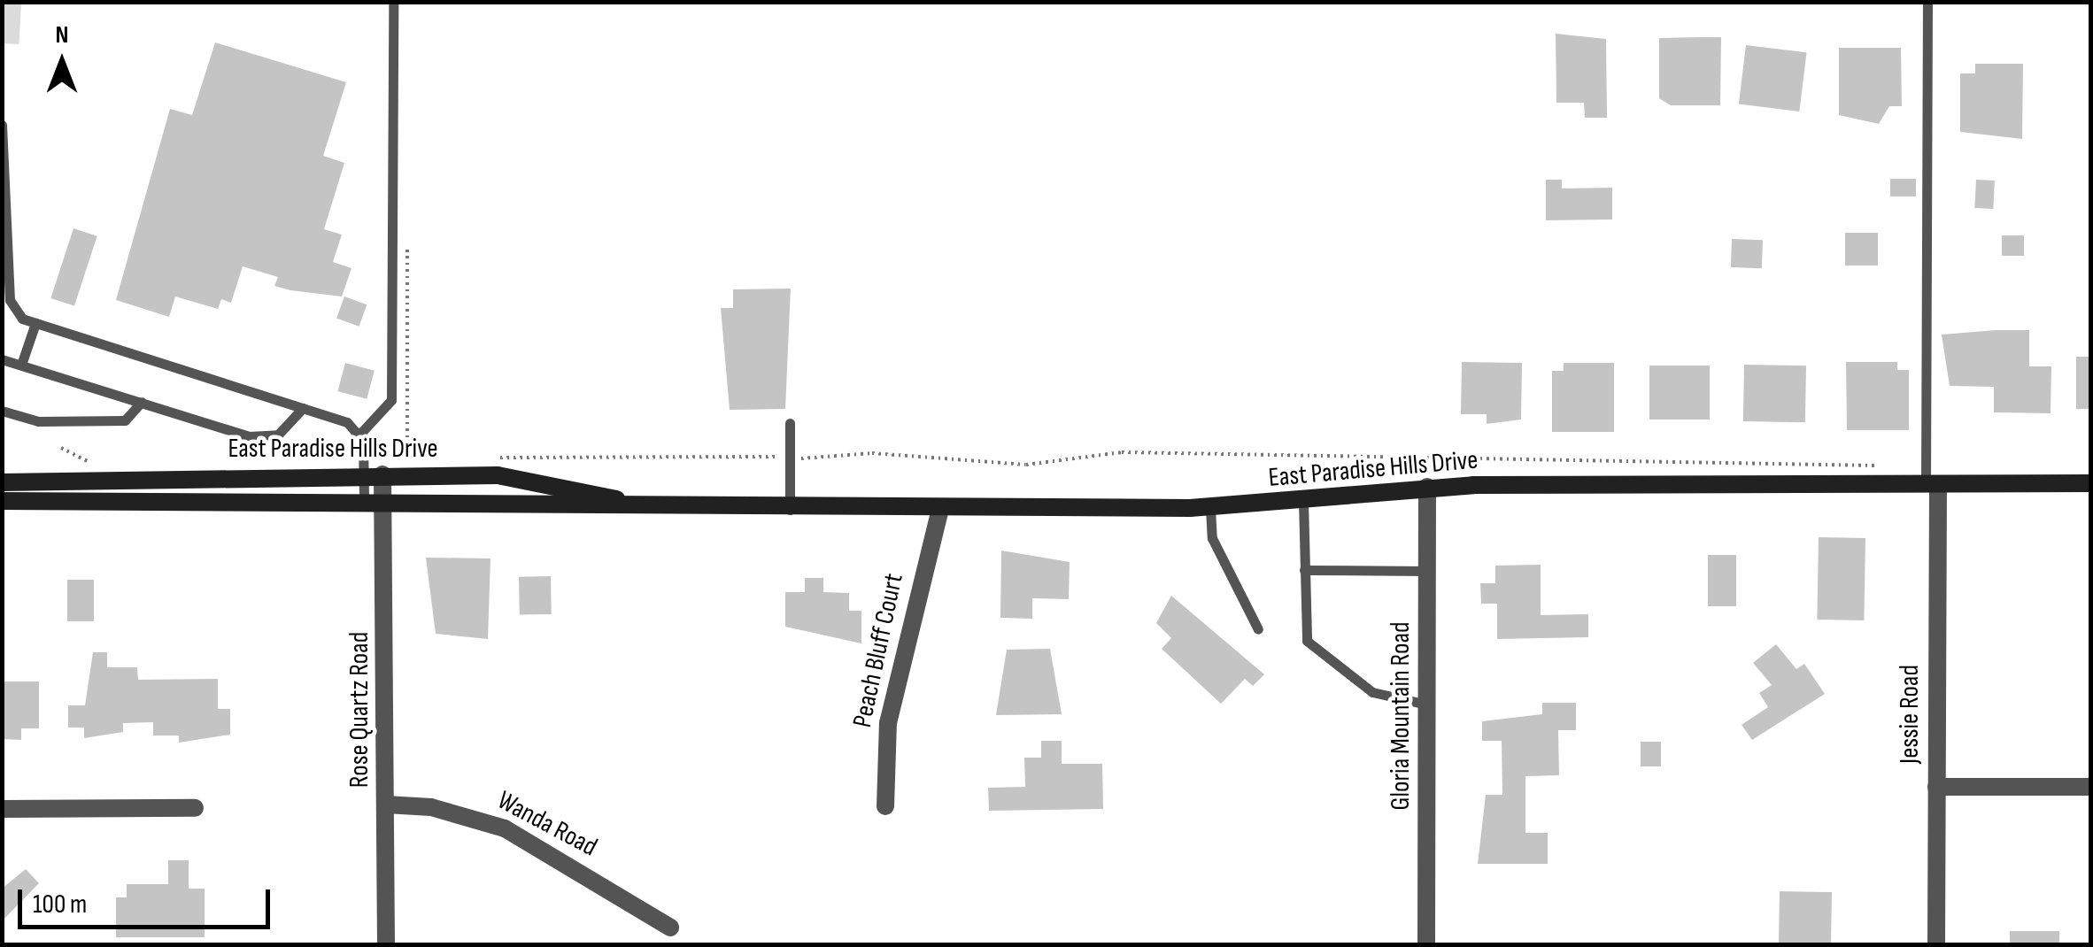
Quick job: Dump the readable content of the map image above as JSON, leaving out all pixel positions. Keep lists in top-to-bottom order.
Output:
{
  "streets": {
    "main road": ["East Paradise Hills Drive"],
    "street": [
      "Peach Bluff Court",
      "Rose Quartz Road",
      "Jessie Road",
      "Gloria Mountain Road",
      "Wanda Road"
    ]
  },
  "crossings": [
    ["East Paradise Hills Drive", "Peach Bluff Court"],
    ["East Paradise Hills Drive", "Rose Quartz Road"],
    ["East Paradise Hills Drive", "Jessie Road"],
    ["East Paradise Hills Drive", "Gloria Mountain Road"],
    ["Rose Quartz Road", "Wanda Road"]
  ],
  "scale_bar": "100 m",
  "north": "top"
}
